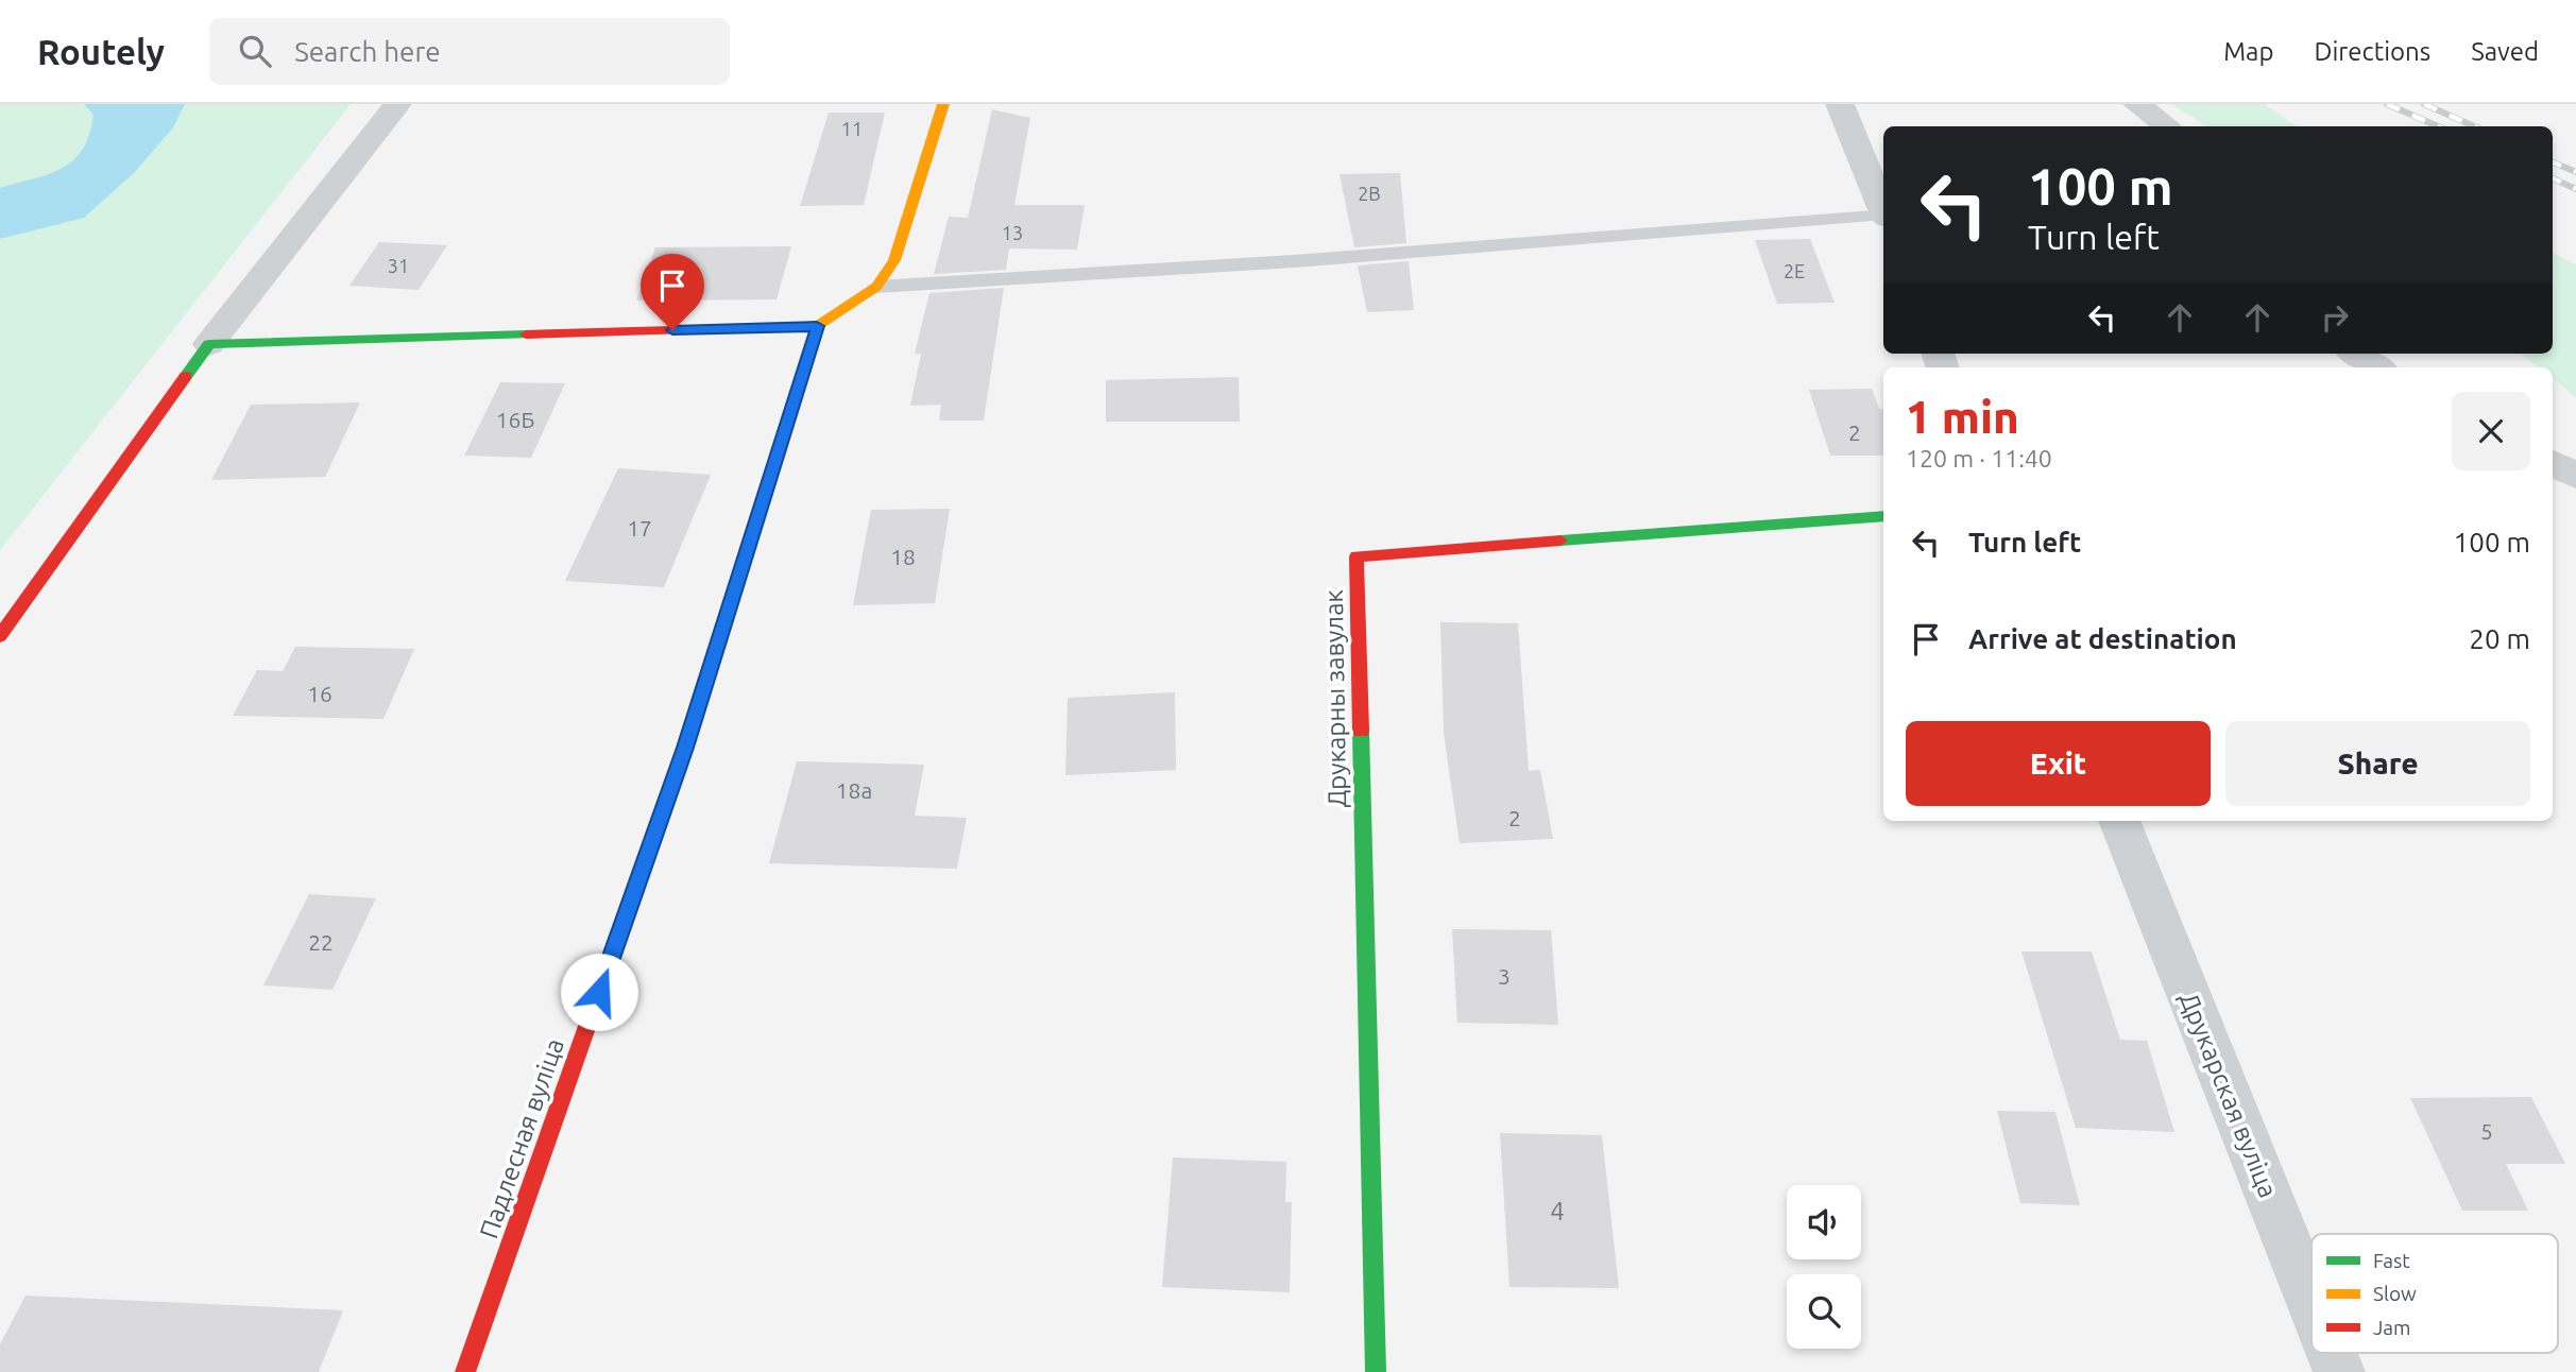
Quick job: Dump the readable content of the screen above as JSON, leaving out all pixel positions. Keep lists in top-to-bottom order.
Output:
{
  "streets": {
    "street": ["Друкарны завулак", "Друкарская вуліца", "Падлесная вуліца"]
  },
  "house_numbers": [
    "11",
    "2В",
    "13",
    "31",
    "2Е",
    "16Б",
    "2",
    "17",
    "18",
    "16",
    "18а",
    "2",
    "22",
    "3",
    "5",
    "4"
  ],
  "legend": ["Fast", "Slow", "Jam"],
  "page": {
    "header": "Routely",
    "search": "Search here",
    "nav": ["Map", "Directions", "Saved"],
    "turn": ["100 m", "Turn left"],
    "heading": ["1 min", "120 m · 11:40"],
    "list": [
      {
        "name": "Turn left",
        "value": "100 m"
      },
      {
        "name": "Arrive at destination",
        "value": "20 m"
      }
    ],
    "buttons": ["Exit", "Share"]
  }
}
